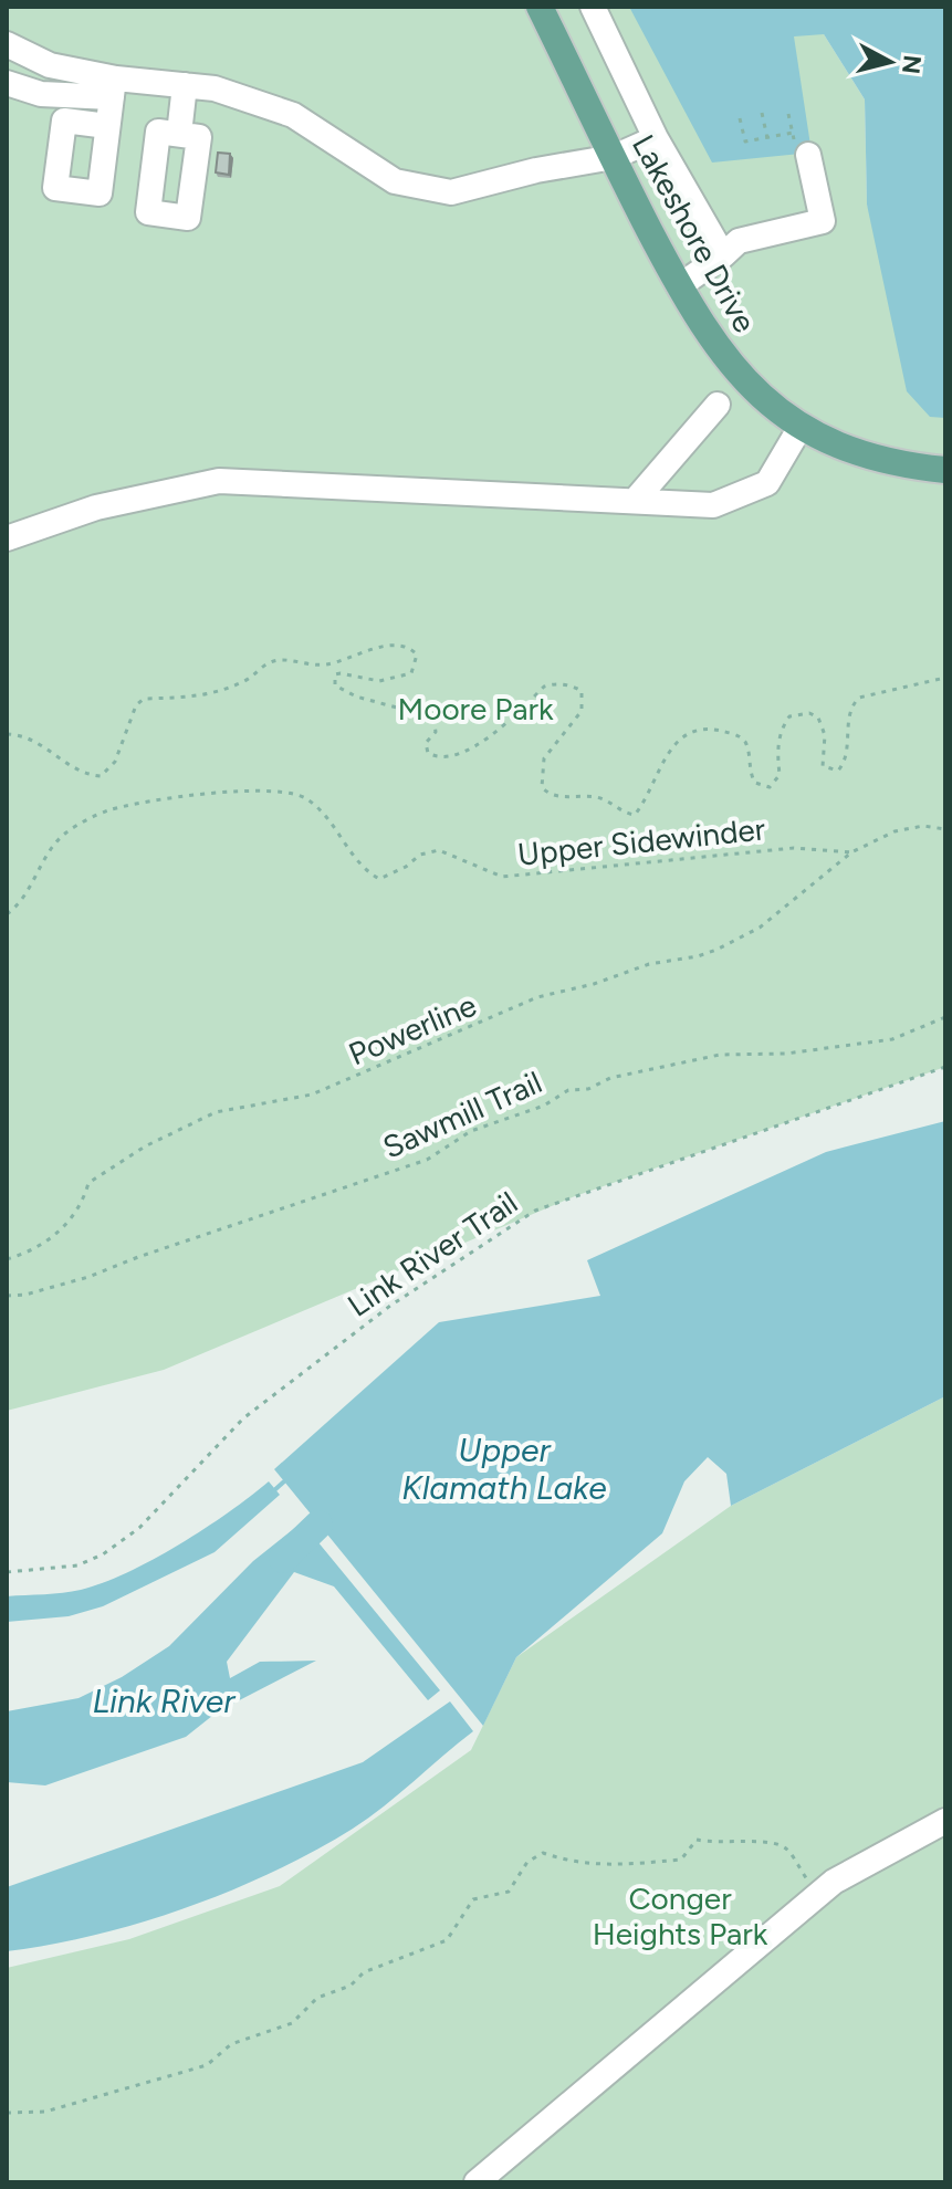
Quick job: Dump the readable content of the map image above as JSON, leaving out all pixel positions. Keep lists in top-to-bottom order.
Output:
{
  "streets": {
    "main road": ["Lakeshore Drive"],
    "path": [
      "Upper Sidewinder",
      "Powerline",
      "Sawmill Trail",
      "Link River Trail"
    ]
  },
  "crossings": [
    ["Upper Sidewinder", "Powerline"]
  ],
  "water": ["Upper Klamath Lake", "Link River"],
  "parks": ["Moore Park", "Conger Heights Park"],
  "north": "right"
}
